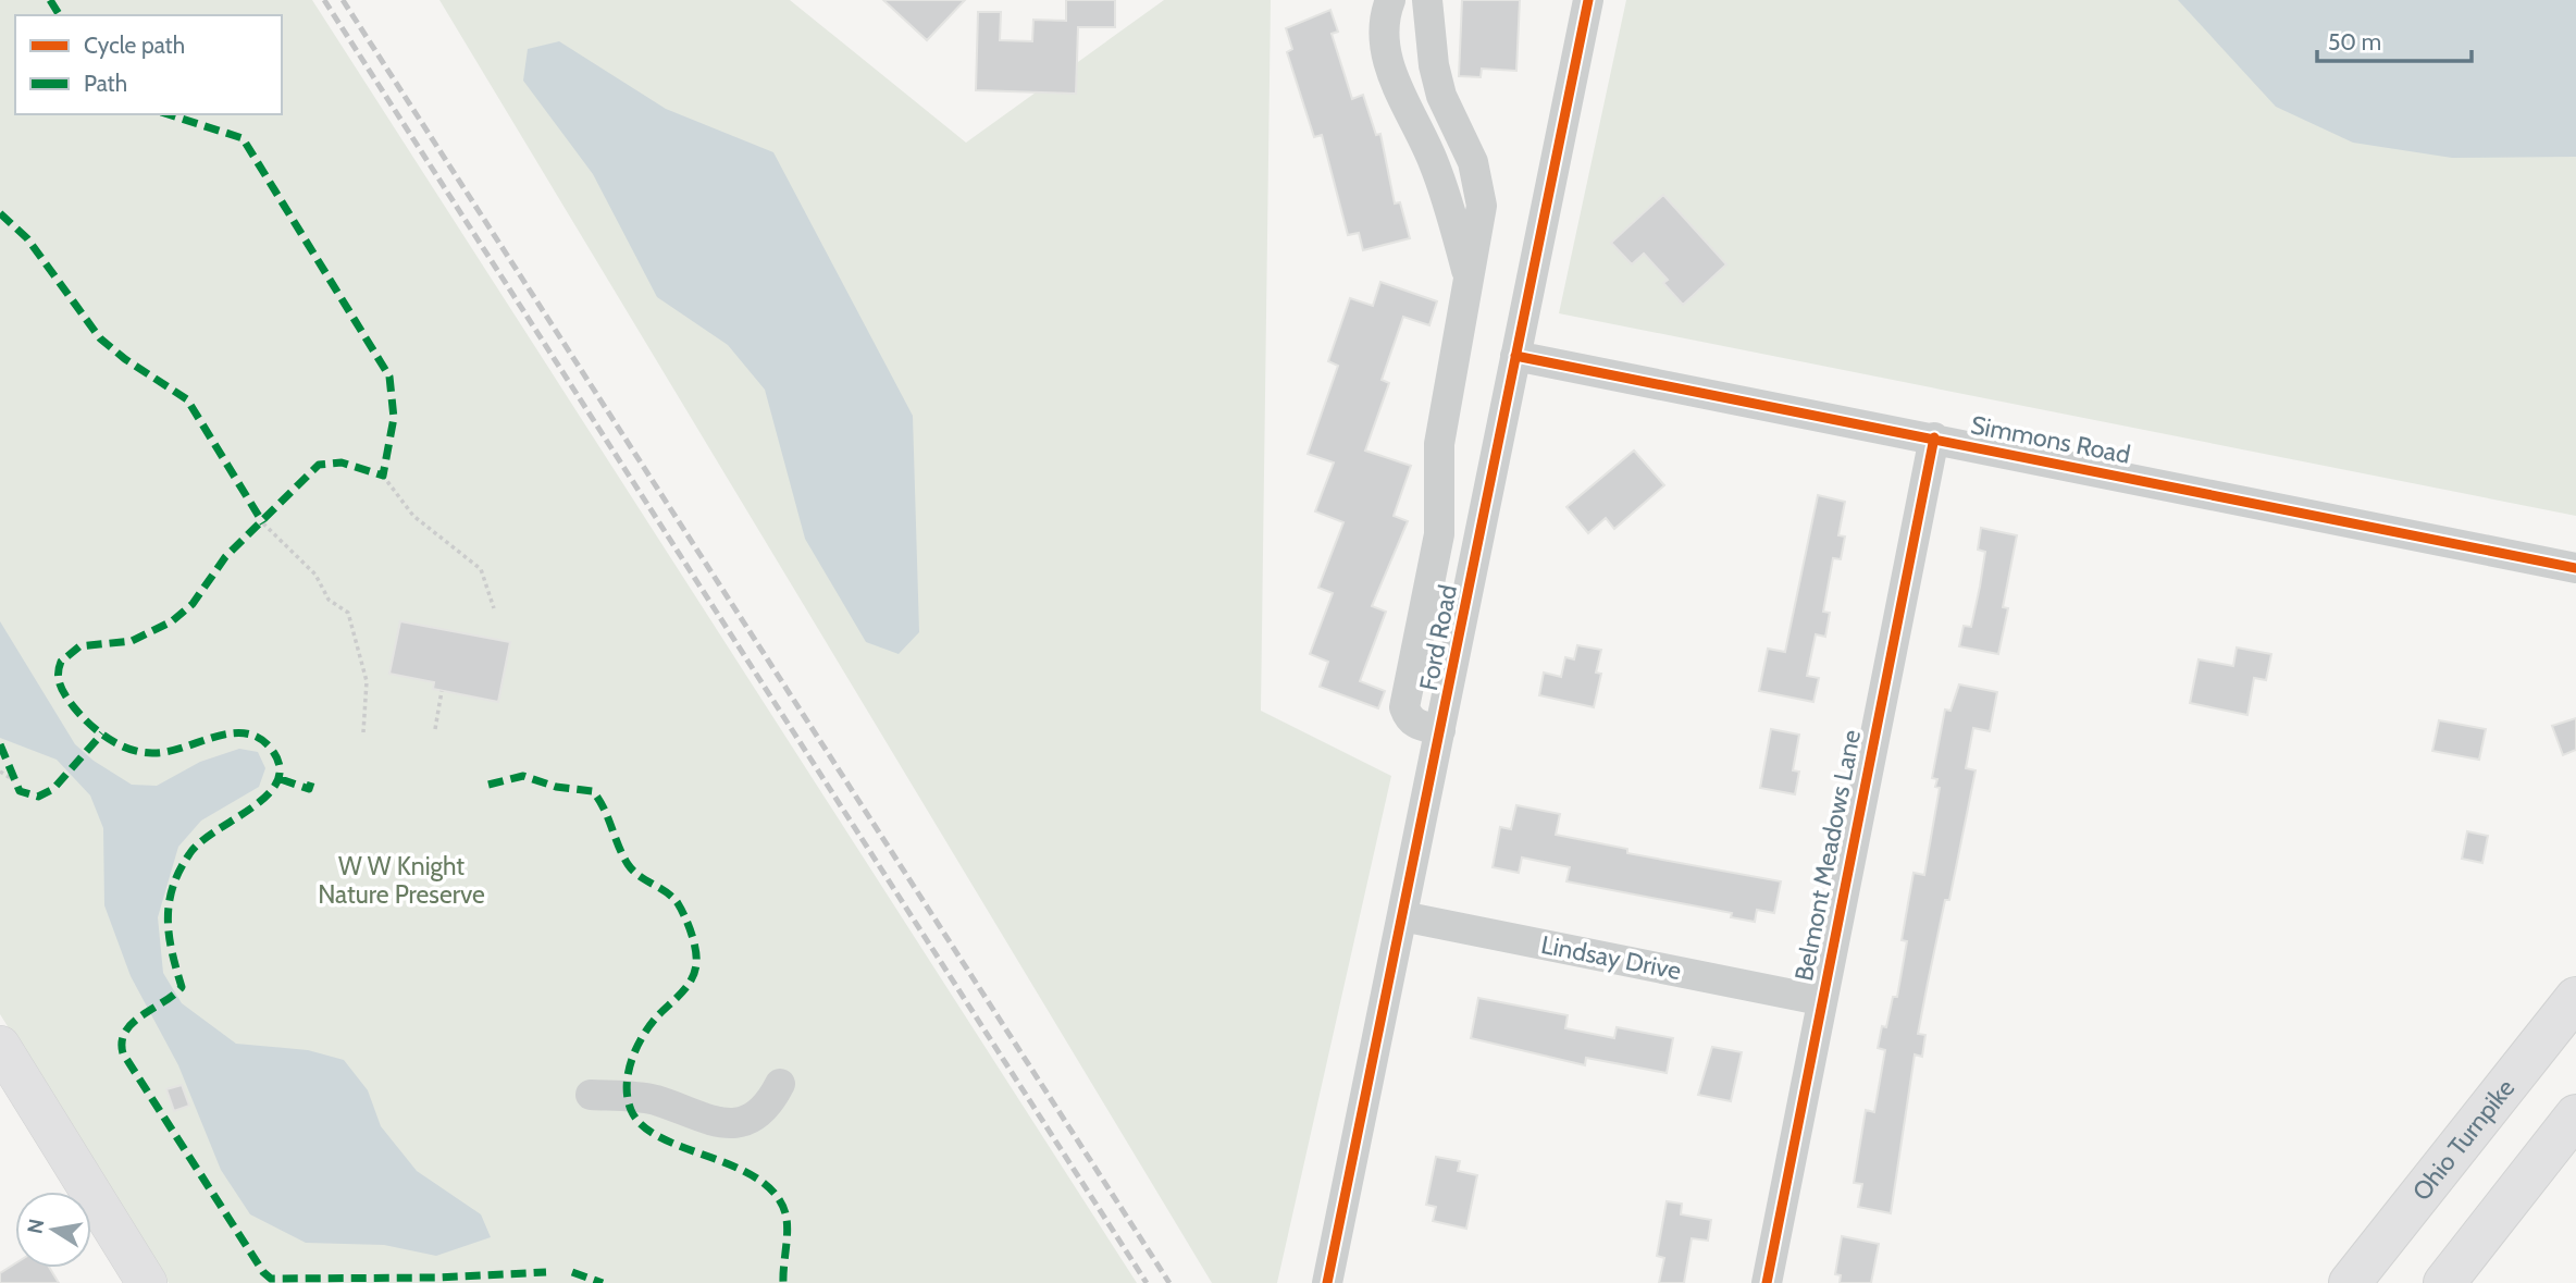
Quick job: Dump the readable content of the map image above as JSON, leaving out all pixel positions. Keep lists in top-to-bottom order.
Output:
{
  "streets": {
    "highway": ["Ohio Turnpike"],
    "street": [
      "Simmons Road",
      "Ford Road",
      "Belmont Meadows Lane",
      "Lindsay Drive"
    ]
  },
  "crossings": [
    ["Simmons Road", "Ford Road"],
    ["Simmons Road", "Belmont Meadows Lane"],
    ["Ford Road", "Lindsay Drive"],
    ["Belmont Meadows Lane", "Lindsay Drive"]
  ],
  "parks": ["W W Knight Nature Preserve"],
  "legend": ["Cycle path", "Path"],
  "scale_bar": "50 m",
  "north": "left"
}
